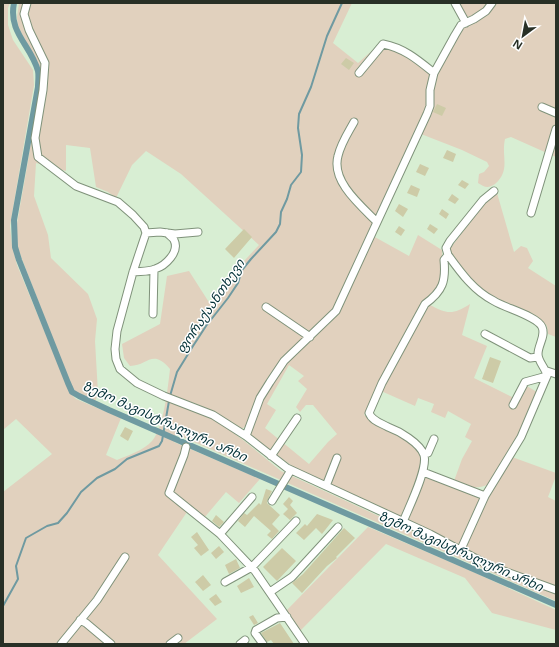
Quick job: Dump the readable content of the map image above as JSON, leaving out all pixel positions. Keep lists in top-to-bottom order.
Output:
{
  "water": ["ფორაქაანთხევი", "ზემო მაგისტრალური არხი"],
  "north": "bottom left"
}
